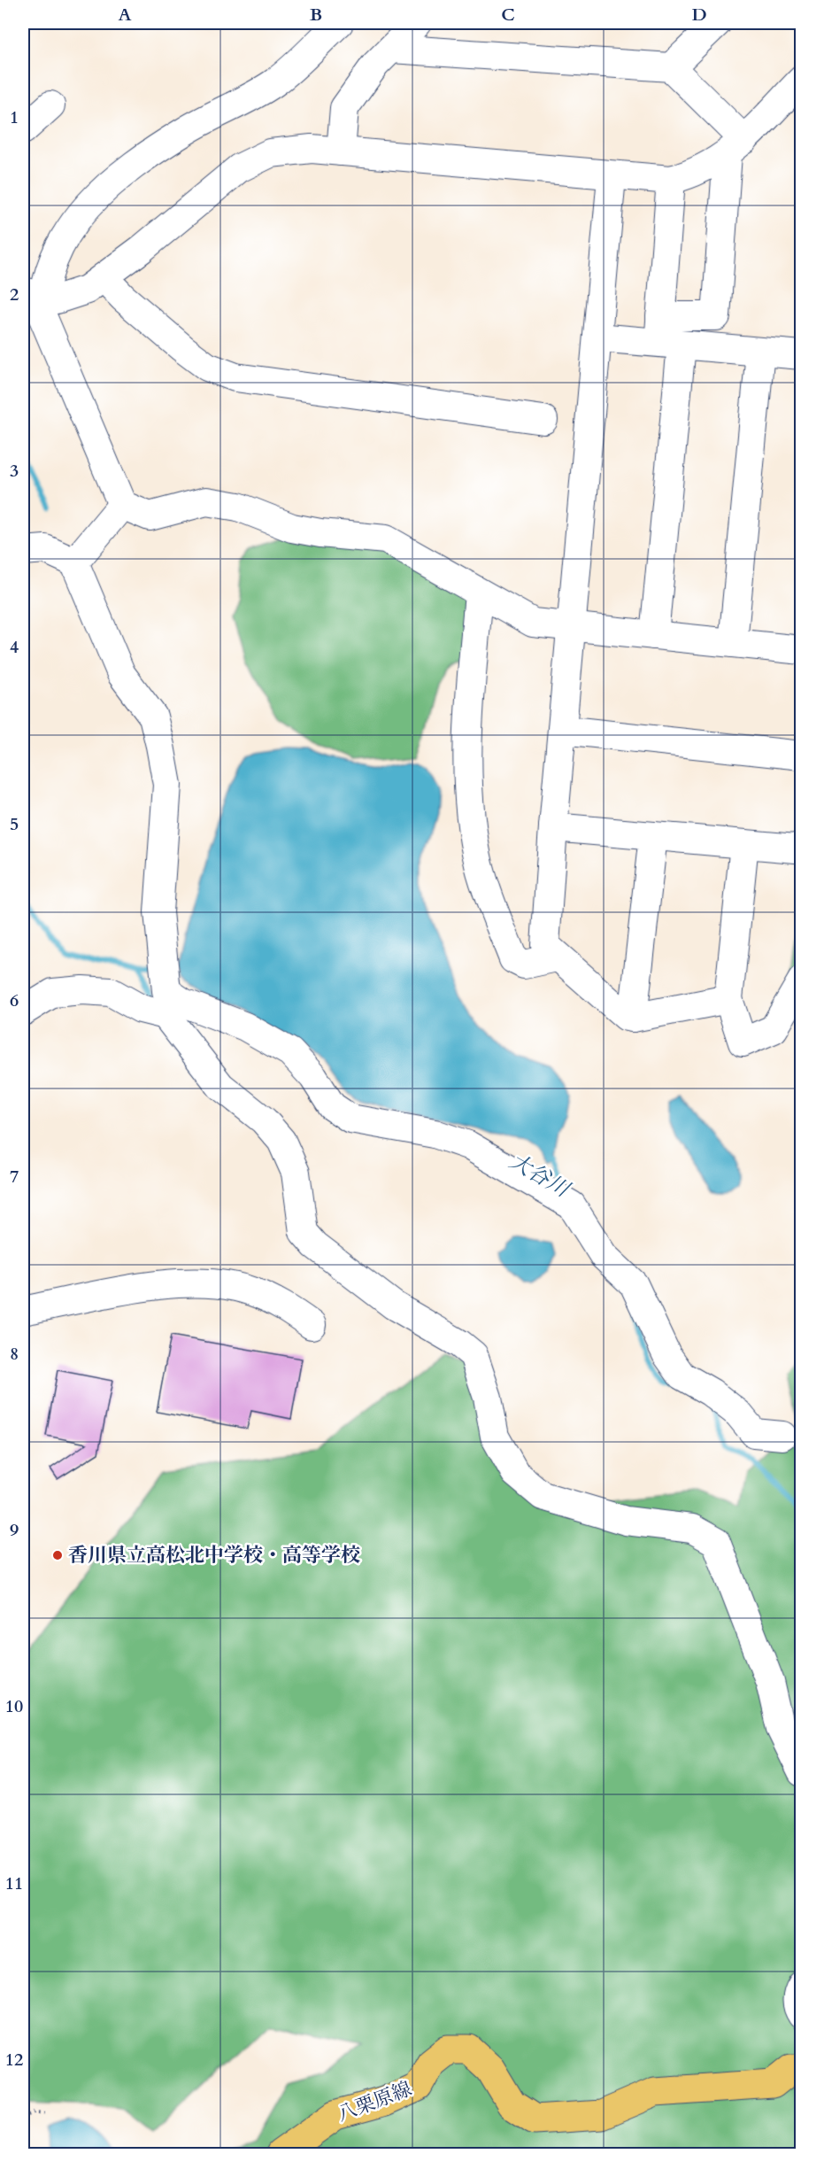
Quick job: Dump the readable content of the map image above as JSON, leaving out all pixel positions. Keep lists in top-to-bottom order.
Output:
{
  "streets": {
    "main road": ["八栗原線"]
  },
  "water": ["大谷川"],
  "places": ["香川県立高松北中学校・高等学校"],
  "grid": {
    "columns": [
      "A",
      "B",
      "C",
      "D"
    ],
    "rows": [
      "1",
      "2",
      "3",
      "4",
      "5",
      "6",
      "7",
      "8",
      "9",
      "10",
      "11",
      "12"
    ]
  }
}
